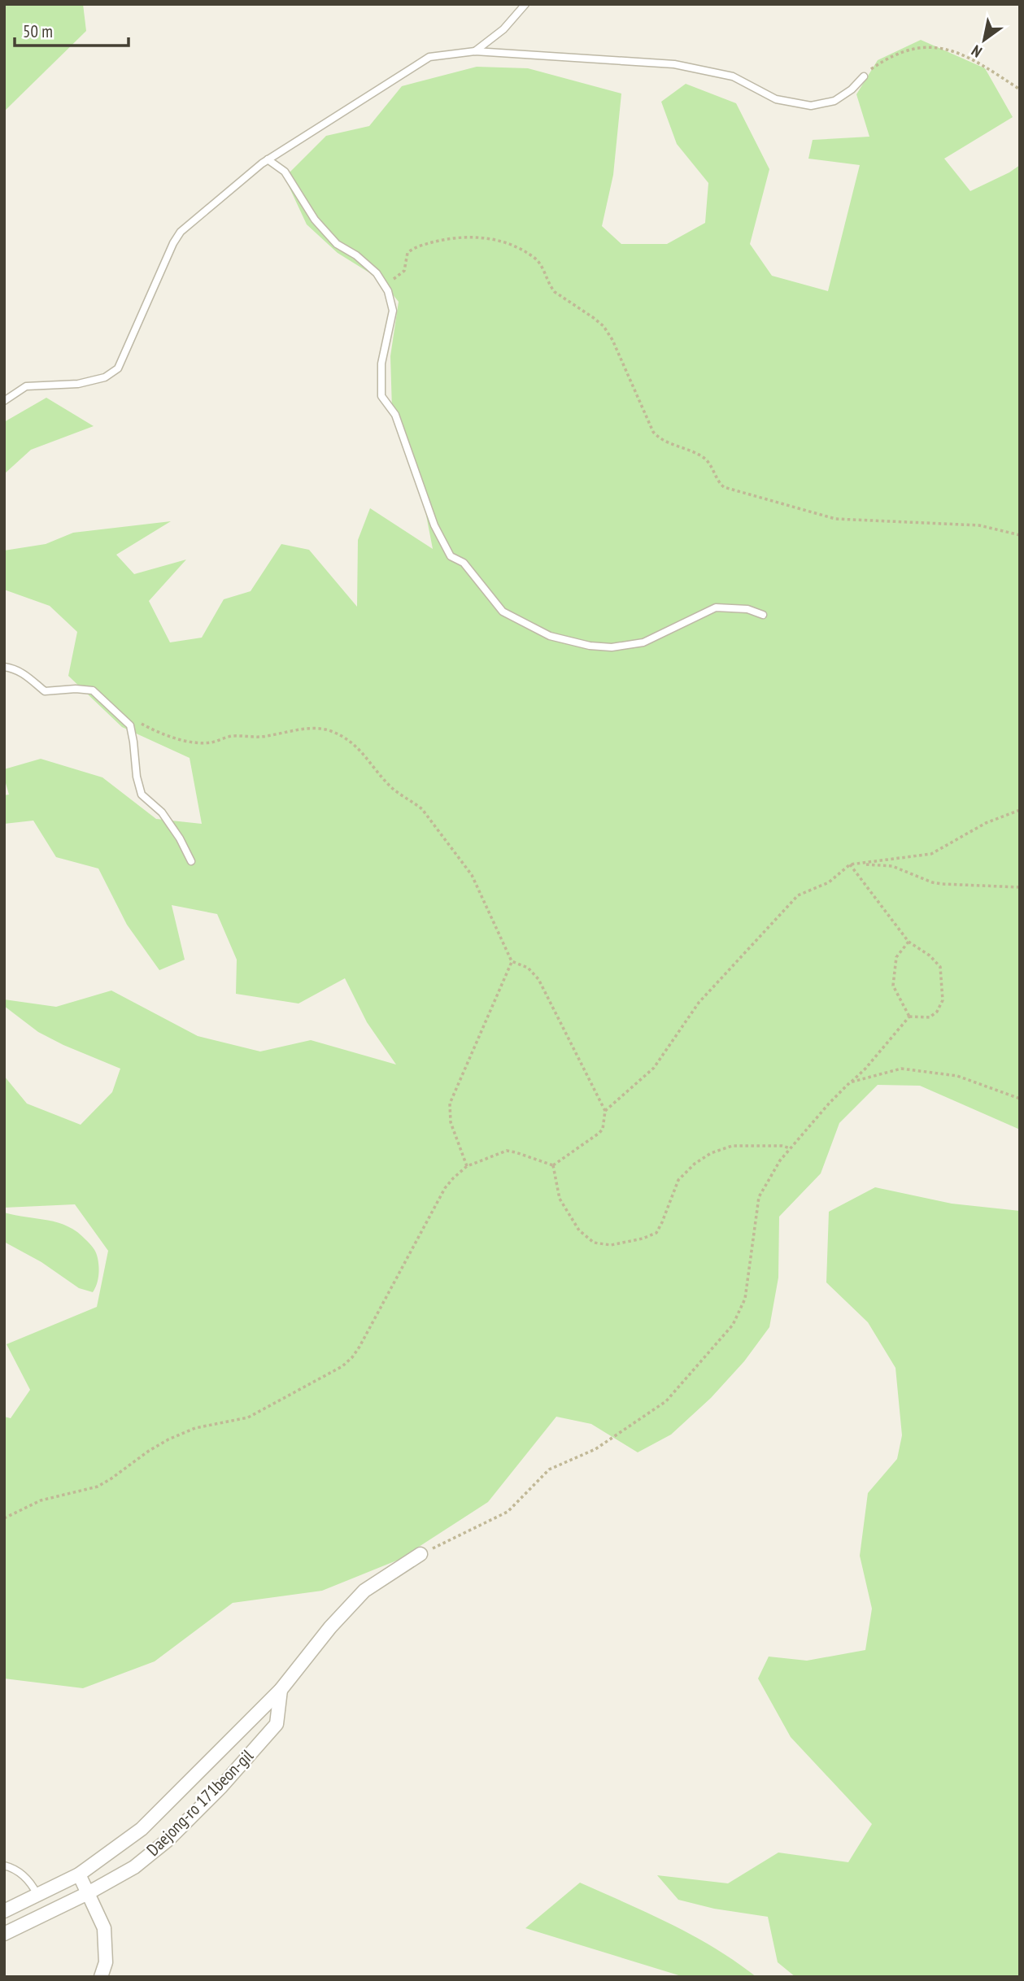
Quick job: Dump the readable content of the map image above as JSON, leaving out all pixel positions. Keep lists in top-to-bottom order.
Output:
{
  "streets": {
    "street": ["Daejong-ro 171beon-gil"]
  },
  "scale_bar": "50 m",
  "north": "bottom left"
}
